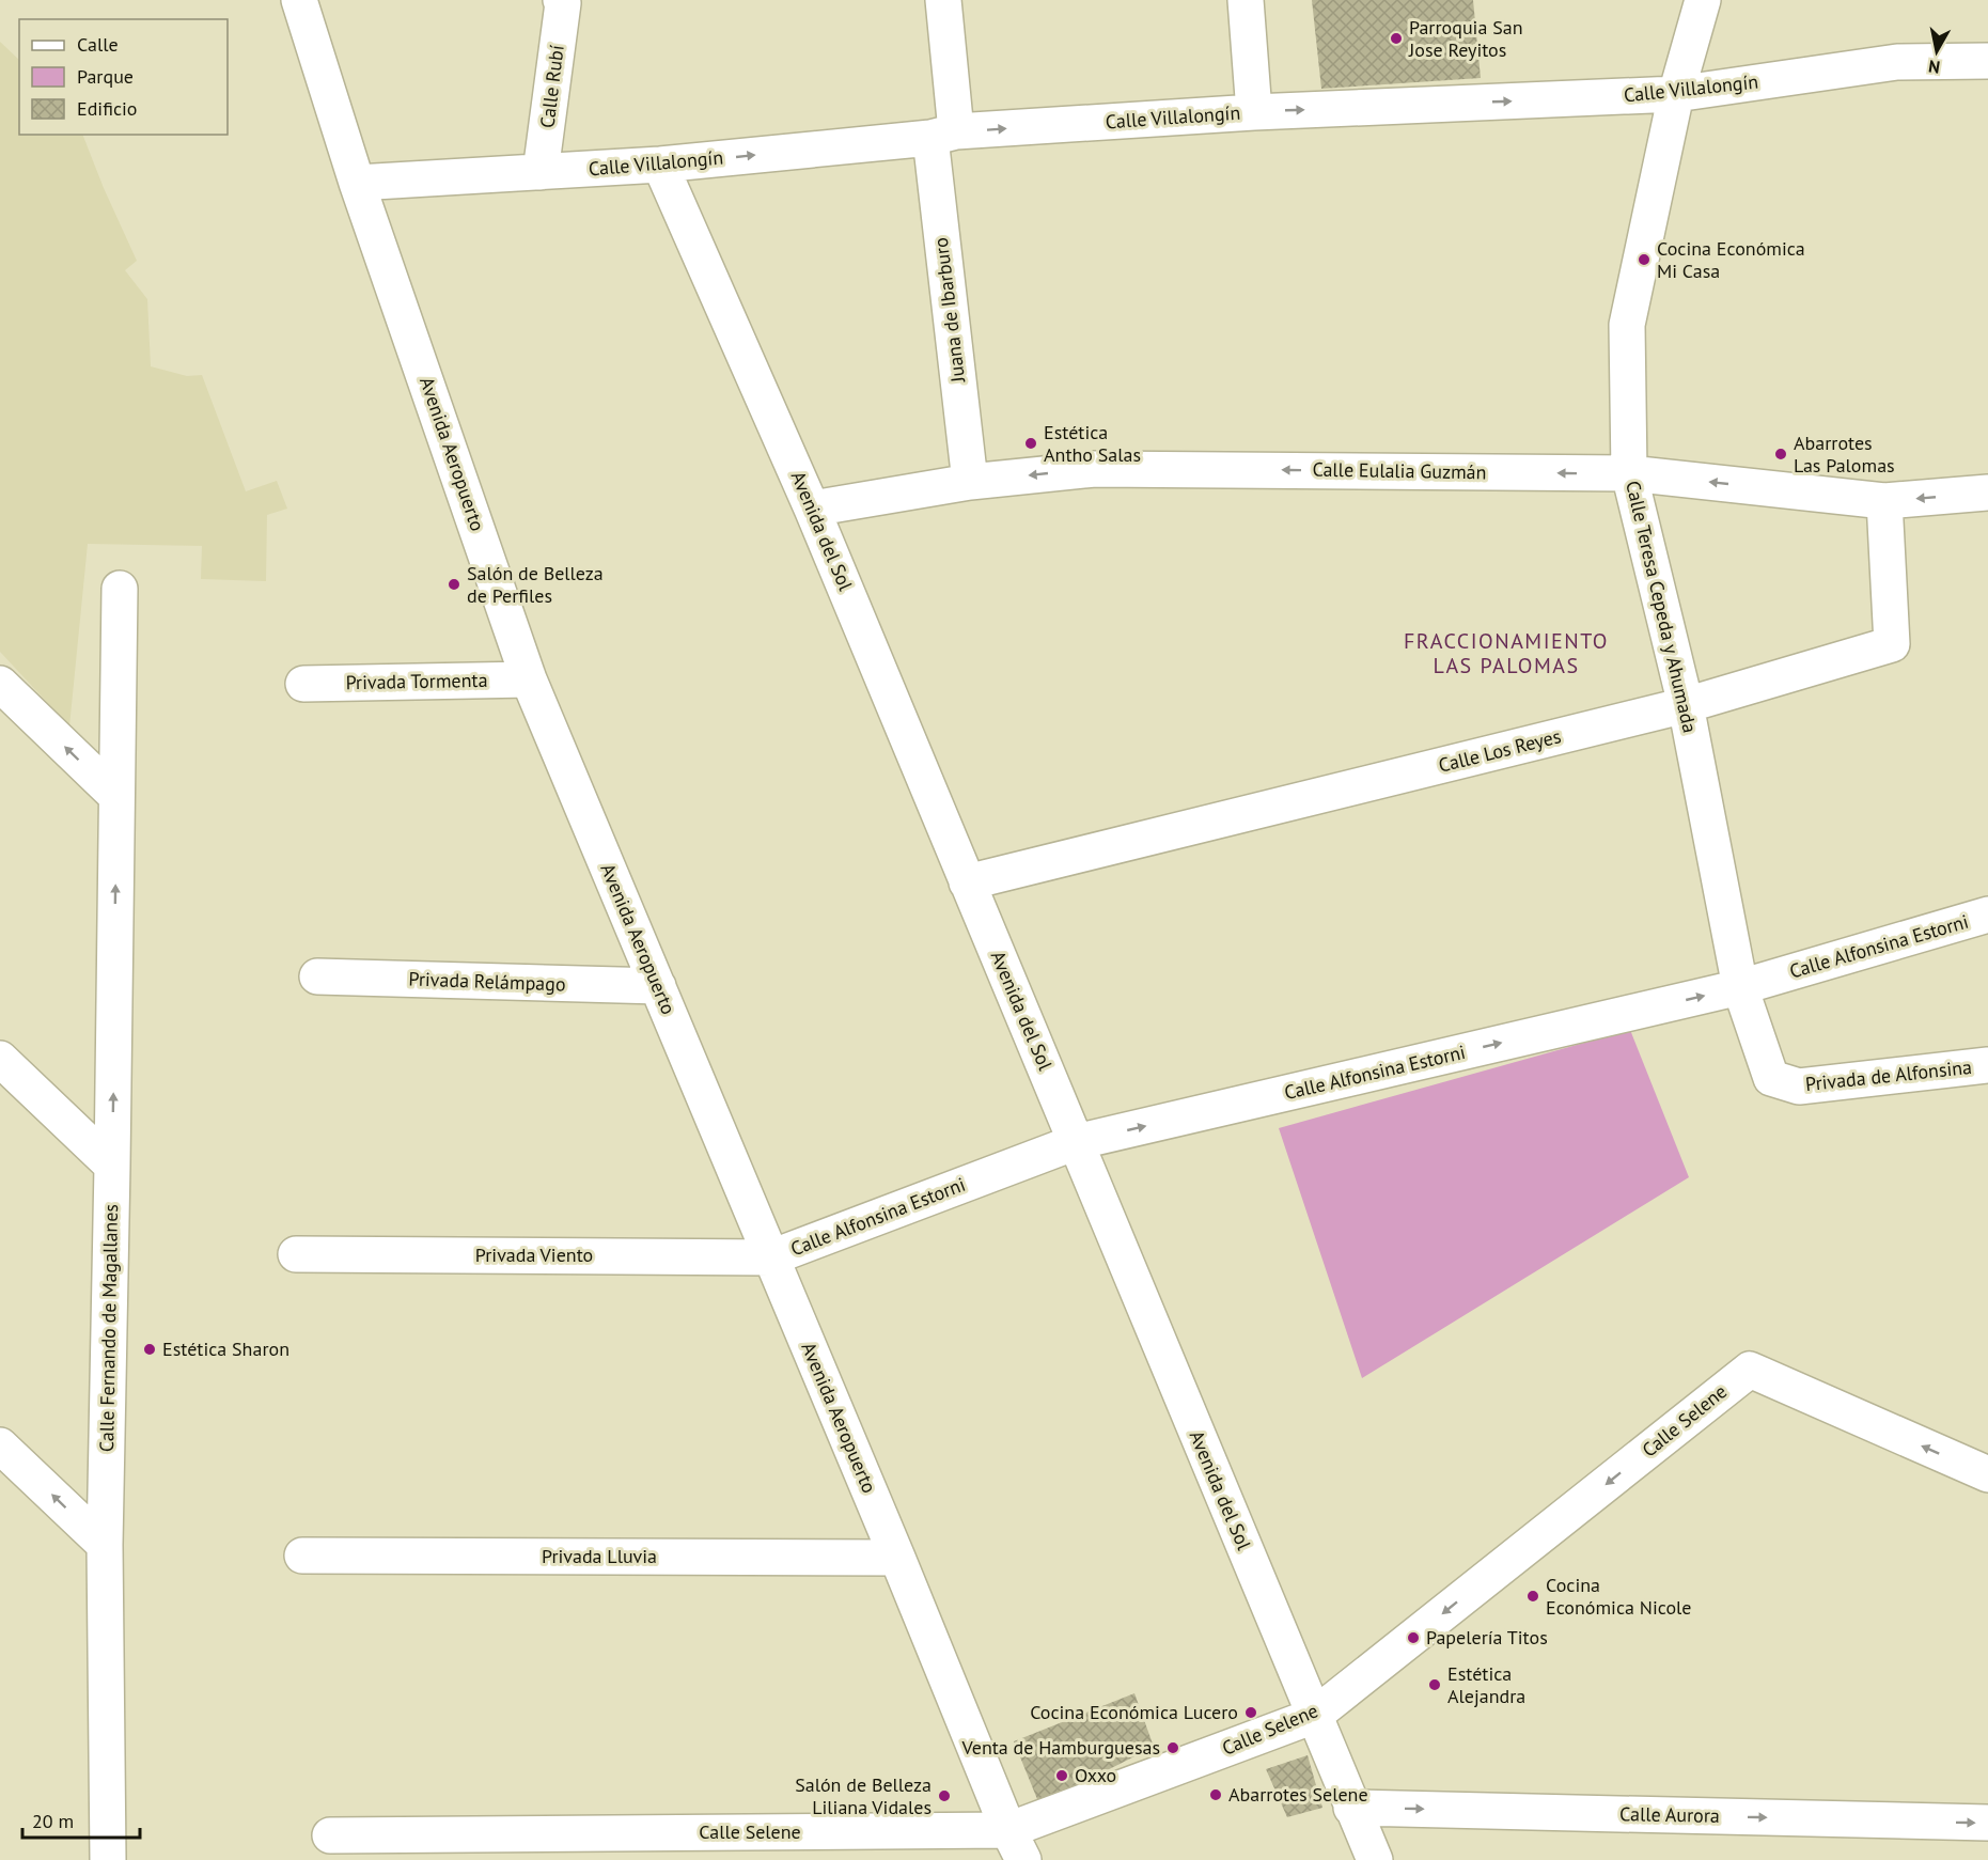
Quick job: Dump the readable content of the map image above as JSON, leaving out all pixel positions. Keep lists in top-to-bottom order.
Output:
{
  "streets": {
    "street": [
      "Calle Rubí",
      "Calle Villalongín",
      "Juana de Ibarburo",
      "Avenida Aeropuerto",
      "Calle Eulalia Guzmán",
      "Avenida del Sol",
      "Calle Teresa Cepeda y Ahumada",
      "Privada Tormenta",
      "Calle Los Reyes",
      "Calle Alfonsina Estorni",
      "Privada Relámpago",
      "Privada de Alfonsina",
      "Privada Viento",
      "Calle Fernando de Magallanes",
      "Calle Selene",
      "Privada Lluvia",
      "Calle Aurora"
    ]
  },
  "crossings": [
    ["Calle Rubí", "Calle Villalongín"],
    ["Calle Villalongín", "Juana de Ibarburo"],
    ["Calle Villalongín", "Avenida Aeropuerto"],
    ["Calle Villalongín", "Avenida del Sol"],
    ["Calle Villalongín", "Calle Teresa Cepeda y Ahumada"],
    ["Juana de Ibarburo", "Calle Eulalia Guzmán"],
    ["Avenida Aeropuerto", "Privada Tormenta"],
    ["Avenida Aeropuerto", "Calle Alfonsina Estorni"],
    ["Avenida Aeropuerto", "Privada Relámpago"],
    ["Avenida Aeropuerto", "Privada Viento"],
    ["Avenida Aeropuerto", "Calle Selene"],
    ["Avenida Aeropuerto", "Privada Lluvia"],
    ["Calle Eulalia Guzmán", "Avenida del Sol"],
    ["Calle Eulalia Guzmán", "Calle Teresa Cepeda y Ahumada"],
    ["Calle Eulalia Guzmán", "Calle Los Reyes"],
    ["Avenida del Sol", "Calle Los Reyes"],
    ["Avenida del Sol", "Calle Alfonsina Estorni"],
    ["Avenida del Sol", "Calle Selene"],
    ["Avenida del Sol", "Calle Aurora"],
    ["Calle Teresa Cepeda y Ahumada", "Calle Los Reyes"],
    ["Calle Teresa Cepeda y Ahumada", "Calle Alfonsina Estorni"],
    ["Calle Teresa Cepeda y Ahumada", "Privada de Alfonsina"],
    ["Calle Alfonsina Estorni", "Privada de Alfonsina"],
    ["Calle Alfonsina Estorni", "Privada Viento"]
  ],
  "one_way": [
    "Calle Villalongín",
    "Calle Eulalia Guzmán",
    "Calle Alfonsina Estorni",
    "Calle Selene",
    "Calle Aurora"
  ],
  "districts": ["FRACCIONAMIENTO LAS PALOMAS"],
  "places": [
    "Parroquia San Jose Reyitos",
    "Cocina Económica Mi Casa",
    "Estética Antho Salas",
    "Abarrotes Las Palomas",
    "Salón de Belleza de Perfiles",
    "Estética Sharon",
    "Cocina Económica Nicole",
    "Papelería Titos",
    "Estética Alejandra",
    "Cocina Económica Lucero",
    "Venta de Hamburguesas",
    "Oxxo",
    "Abarrotes Selene",
    "Salón de Belleza Liliana Vidales"
  ],
  "legend": ["Calle", "Parque", "Edificio"],
  "scale_bar": "20 m",
  "north": "bottom"
}
